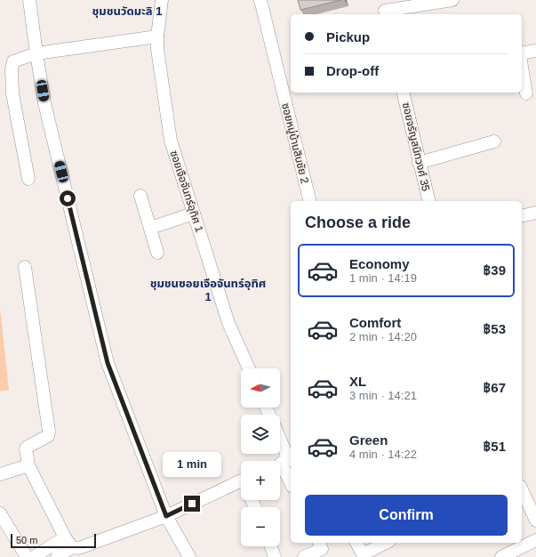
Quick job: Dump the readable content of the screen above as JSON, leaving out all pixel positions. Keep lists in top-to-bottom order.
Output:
{
  "streets": {
    "street": ["ซอยหมู่บ้านสินชัย 2", "ซอยจรัญสนิทวงศ์ 35", "ซอยเจือจันทร์อุทิศ 1"]
  },
  "districts": ["ชุมชนวัดมะลิ 1", "ชุมชนซอยเจือจันทร์อุทิศ 1"],
  "scale_bar": "50 m",
  "north": "left",
  "page": {
    "banner": ["Pickup", "Drop-off"],
    "heading": "Choose a ride",
    "list": [
      {
        "name": "Economy",
        "note": "1 min · 14:19",
        "value": "฿39"
      },
      {
        "name": "Comfort",
        "note": "2 min · 14:20",
        "value": "฿53"
      },
      {
        "name": "XL",
        "note": "3 min · 14:21",
        "value": "฿67"
      },
      {
        "name": "Green",
        "note": "4 min · 14:22",
        "value": "฿51"
      }
    ],
    "map_buttons": ["+", "−"],
    "bubble": "1 min",
    "buttons": "Confirm",
    "scale": "50 m"
  }
}
